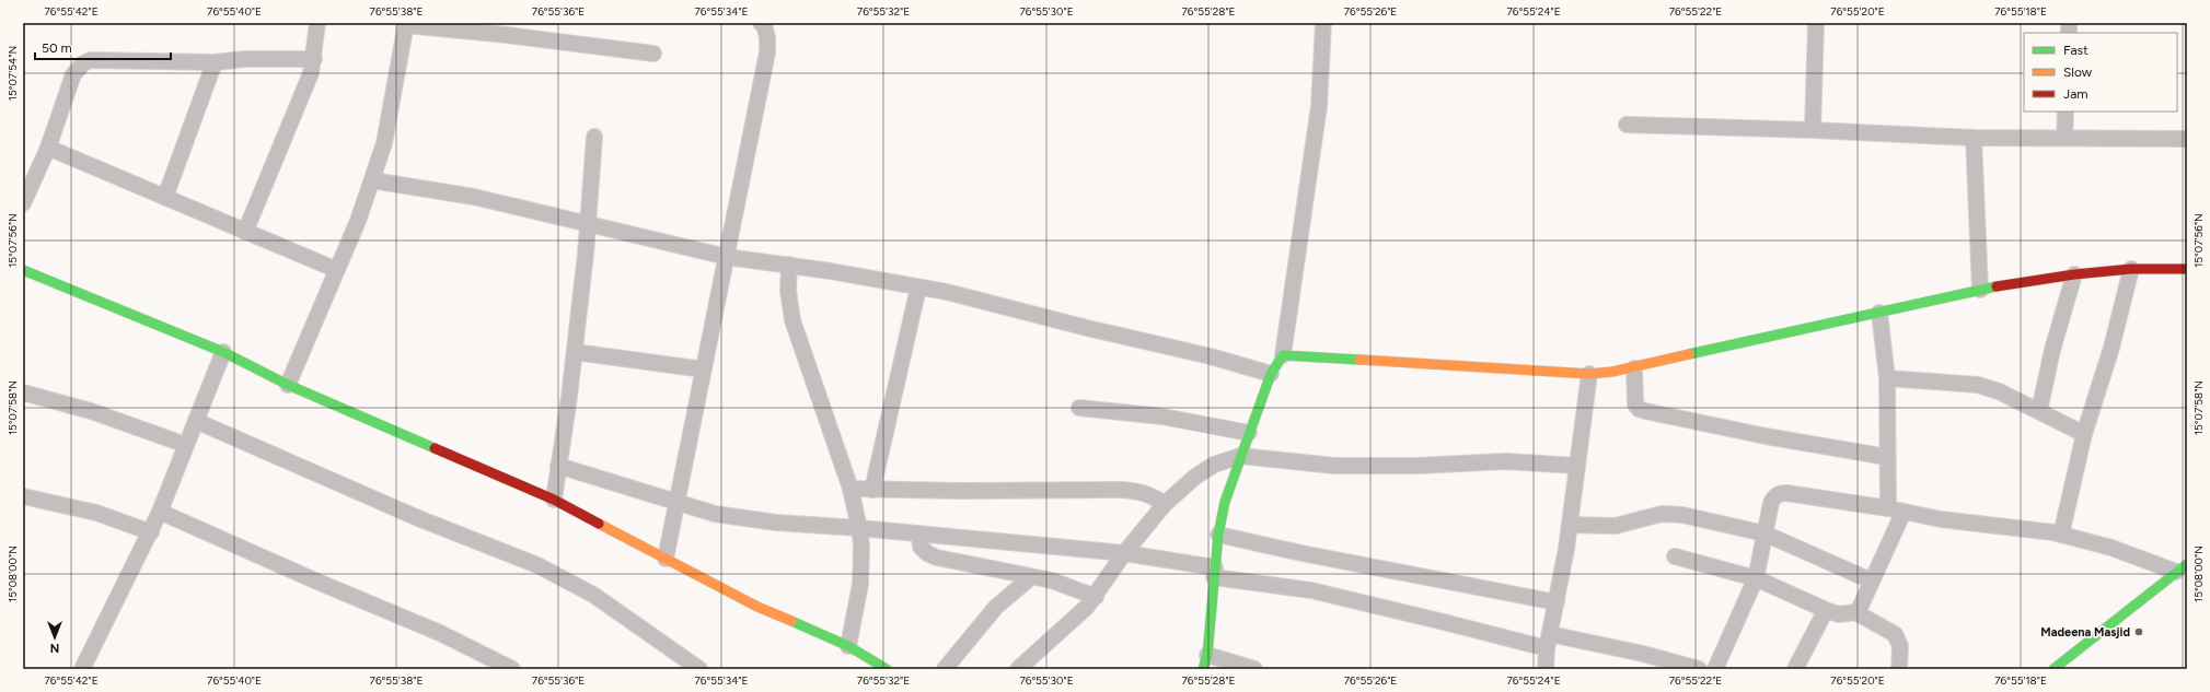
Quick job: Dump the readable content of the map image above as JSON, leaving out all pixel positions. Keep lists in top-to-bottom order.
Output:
{
  "places": ["Madeena Masjid"],
  "legend": ["Fast", "Slow", "Jam"],
  "scale_bar": "50 m",
  "north": "bottom",
  "coordinates": [
    "76°55'42\"E",
    "76°55'40\"E",
    "76°55'38\"E",
    "76°55'36\"E",
    "76°55'34\"E",
    "76°55'32\"E",
    "76°55'30\"E",
    "76°55'28\"E",
    "76°55'26\"E",
    "76°55'24\"E",
    "76°55'22\"E",
    "76°55'20\"E",
    "76°55'18\"E",
    "15°07'54\"N",
    "15°07'56\"N",
    "15°07'58\"N",
    "15°08'00\"N"
  ]
}
